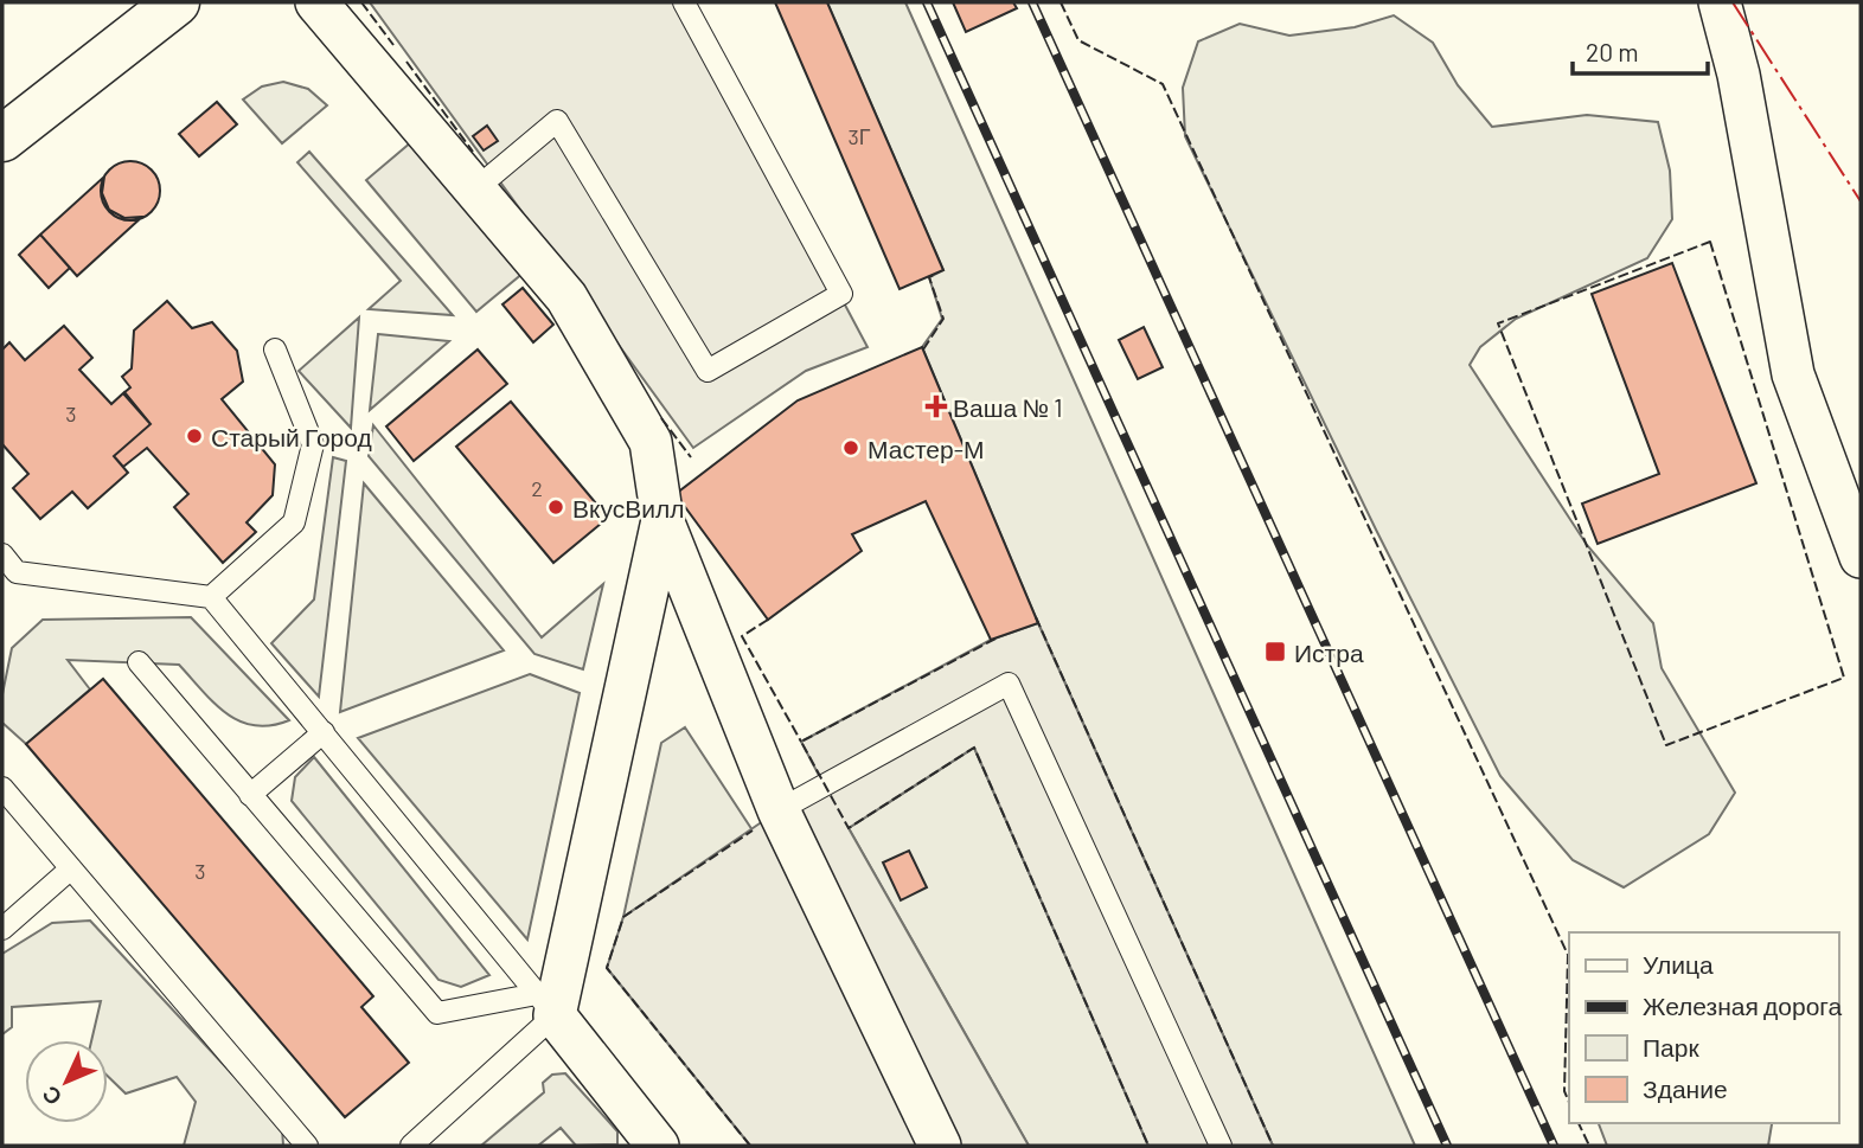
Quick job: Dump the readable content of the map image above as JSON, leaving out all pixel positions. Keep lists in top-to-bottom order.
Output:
{
  "places": {
    "health": ["Ваша № 1"],
    "other": ["Старый Город", "Мастер-М", "ВкусВилл"],
    "transit": ["Истра"]
  },
  "house_numbers": [
    "3Г",
    "3",
    "2",
    "3"
  ],
  "legend": [
    "Улица",
    "Железная дорога",
    "Парк",
    "Здание"
  ],
  "scale_bar": "20 m",
  "north": "bottom left"
}
